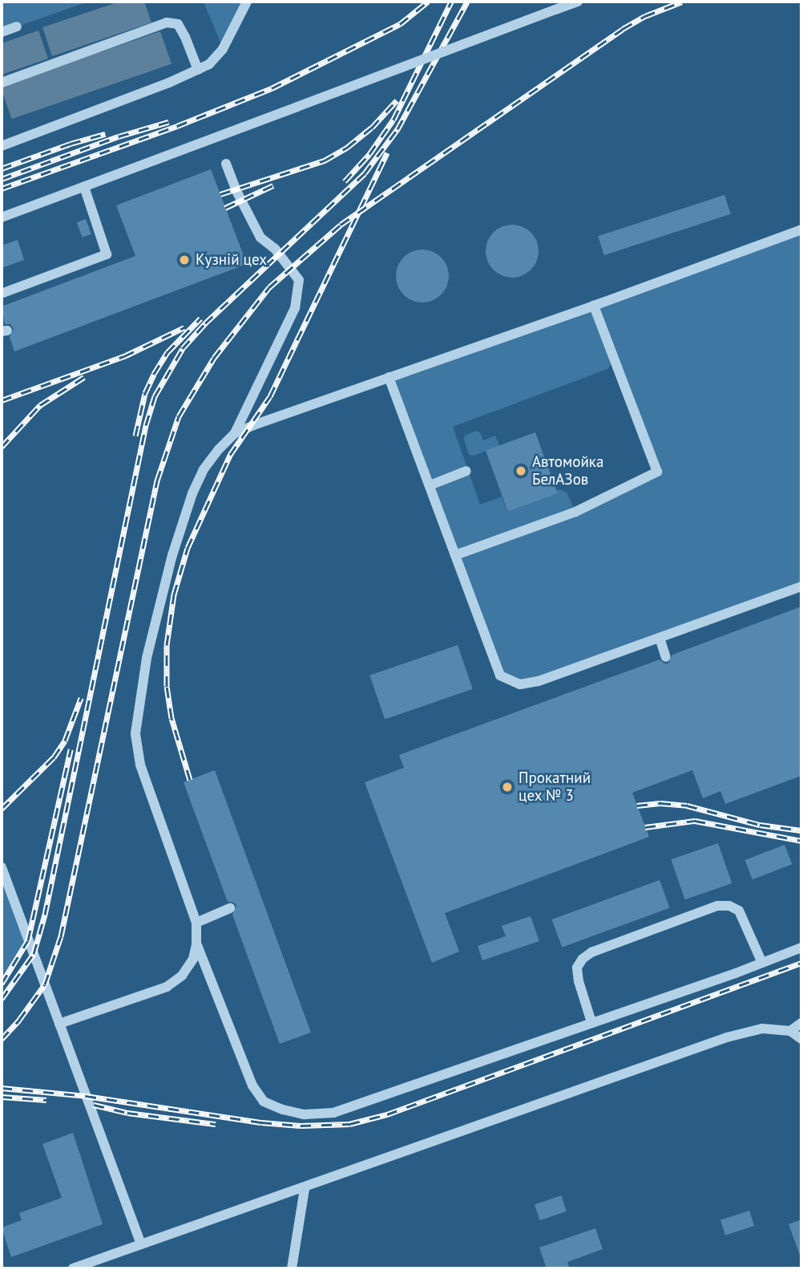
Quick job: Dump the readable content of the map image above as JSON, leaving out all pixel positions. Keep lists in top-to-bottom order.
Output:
{
  "places": ["Кузній цех", "Автомойка БелАЗов", "Прокатний цех № 3"]
}
